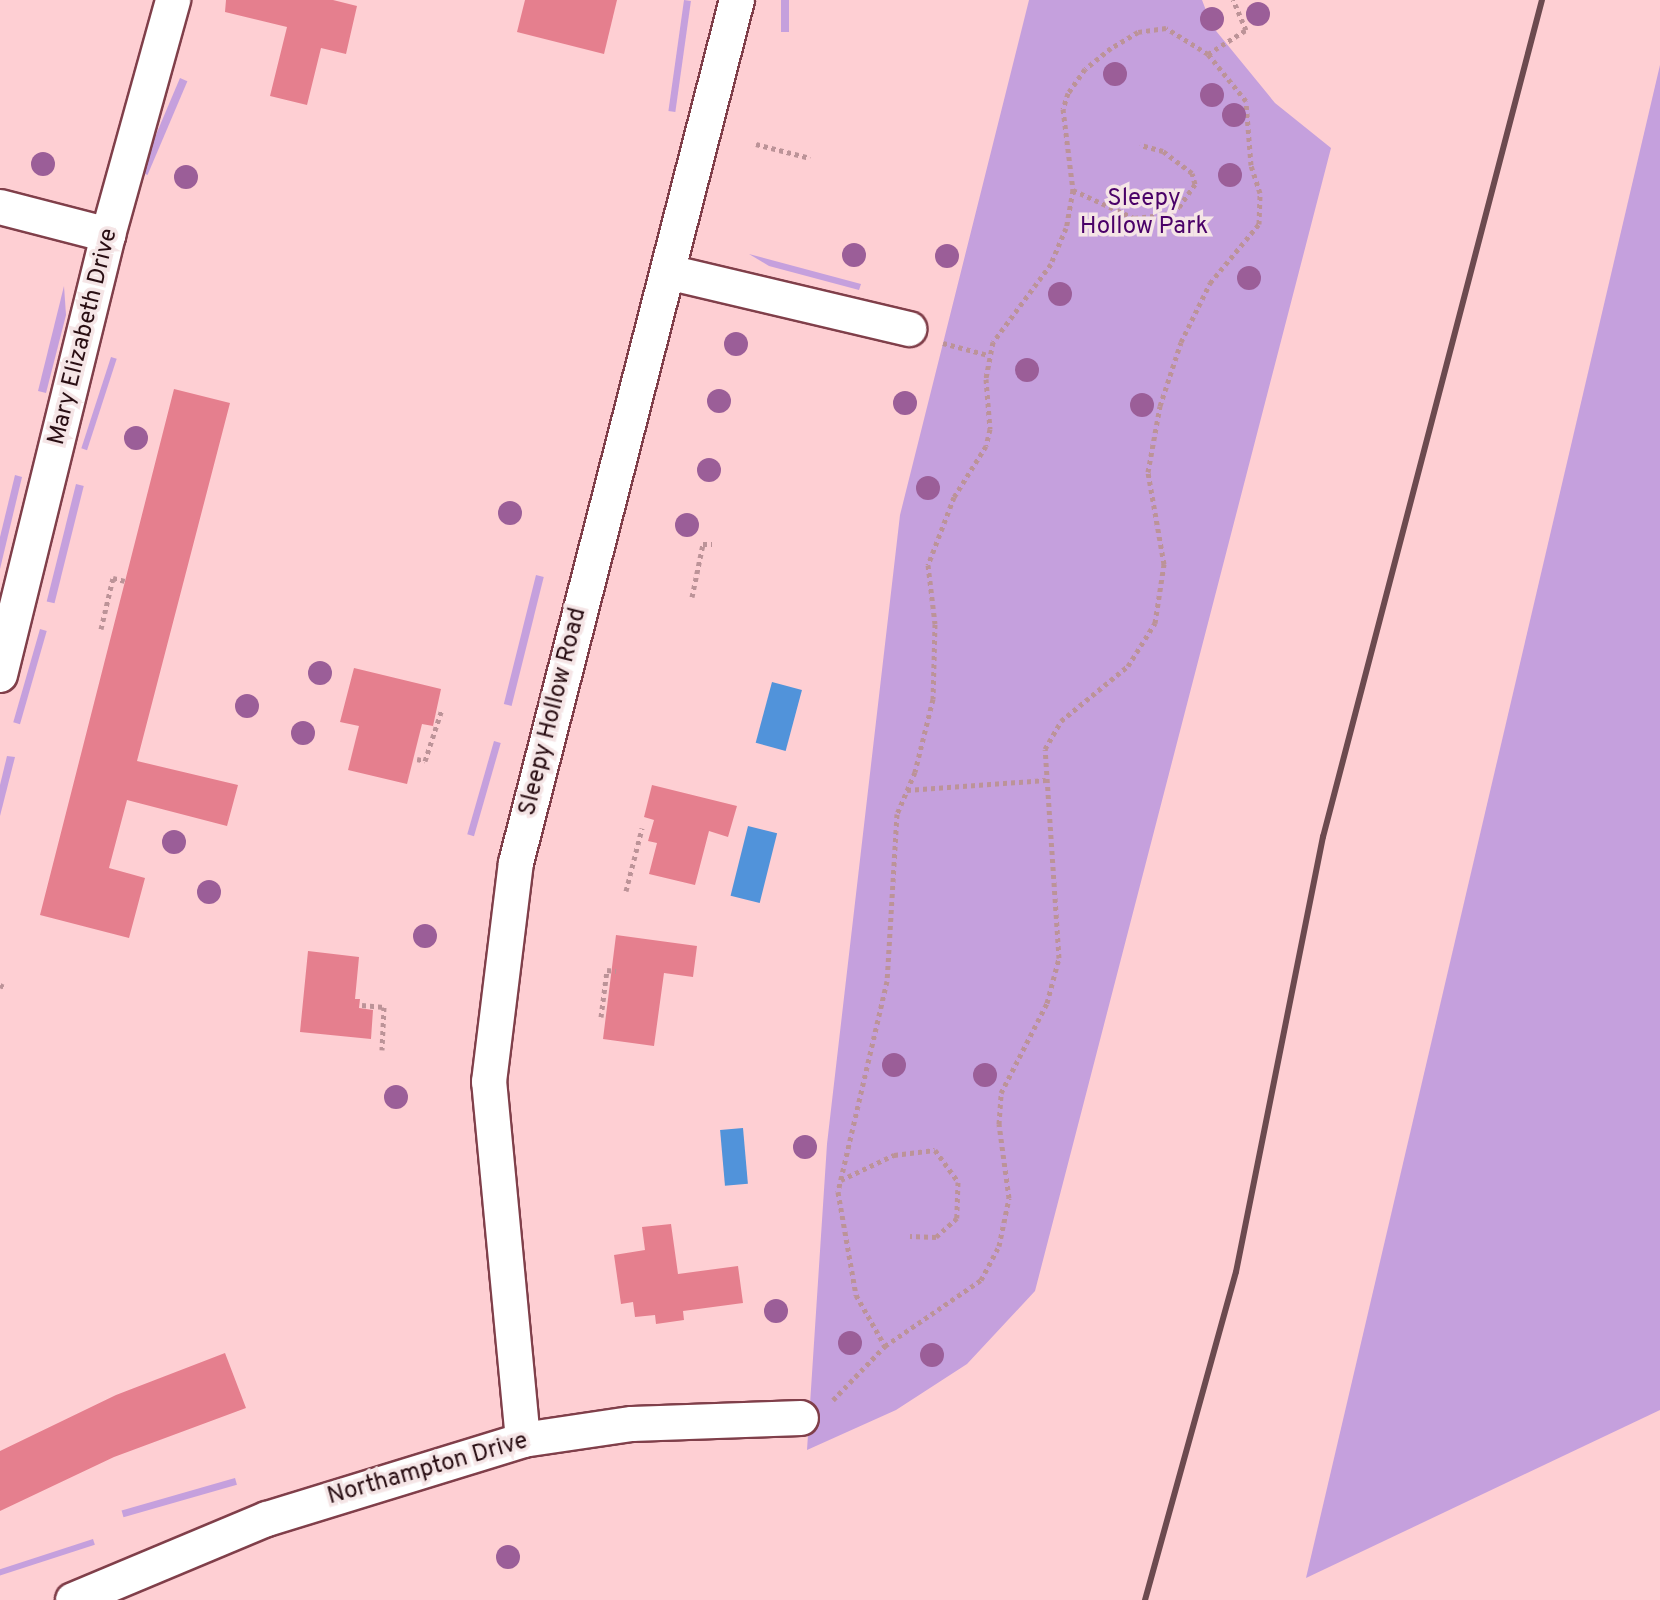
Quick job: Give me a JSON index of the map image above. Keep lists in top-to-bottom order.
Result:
{
  "streets": {
    "street": ["Mary Elizabeth Drive", "Sleepy Hollow Road", "Northampton Drive"]
  },
  "crossings": [
    ["Sleepy Hollow Road", "Northampton Drive"]
  ],
  "parks": ["Sleepy Hollow Park"]
}
